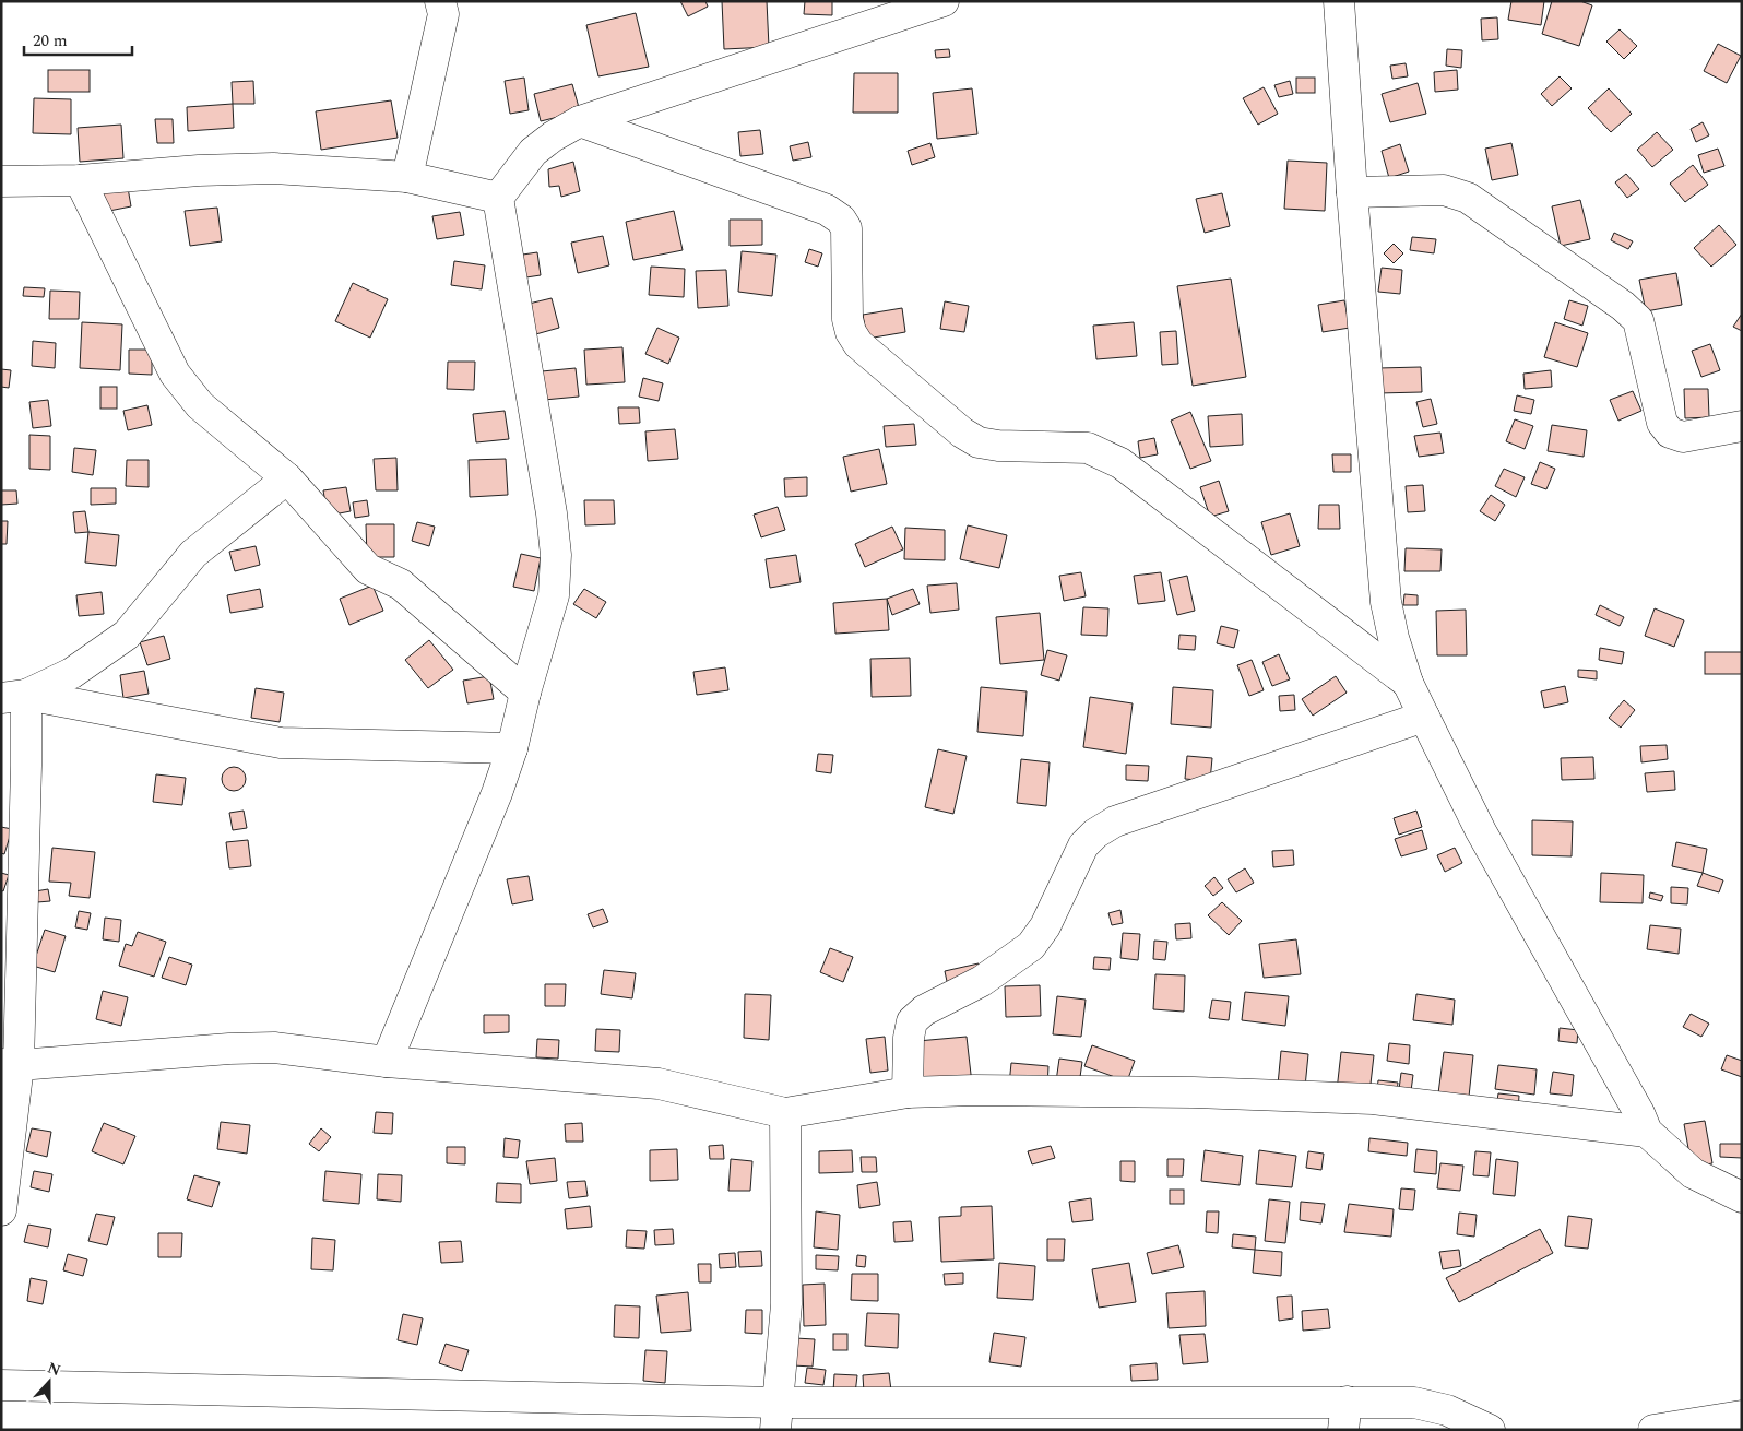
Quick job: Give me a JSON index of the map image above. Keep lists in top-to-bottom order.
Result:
{
  "scale_bar": "20 m",
  "north": "top"
}
